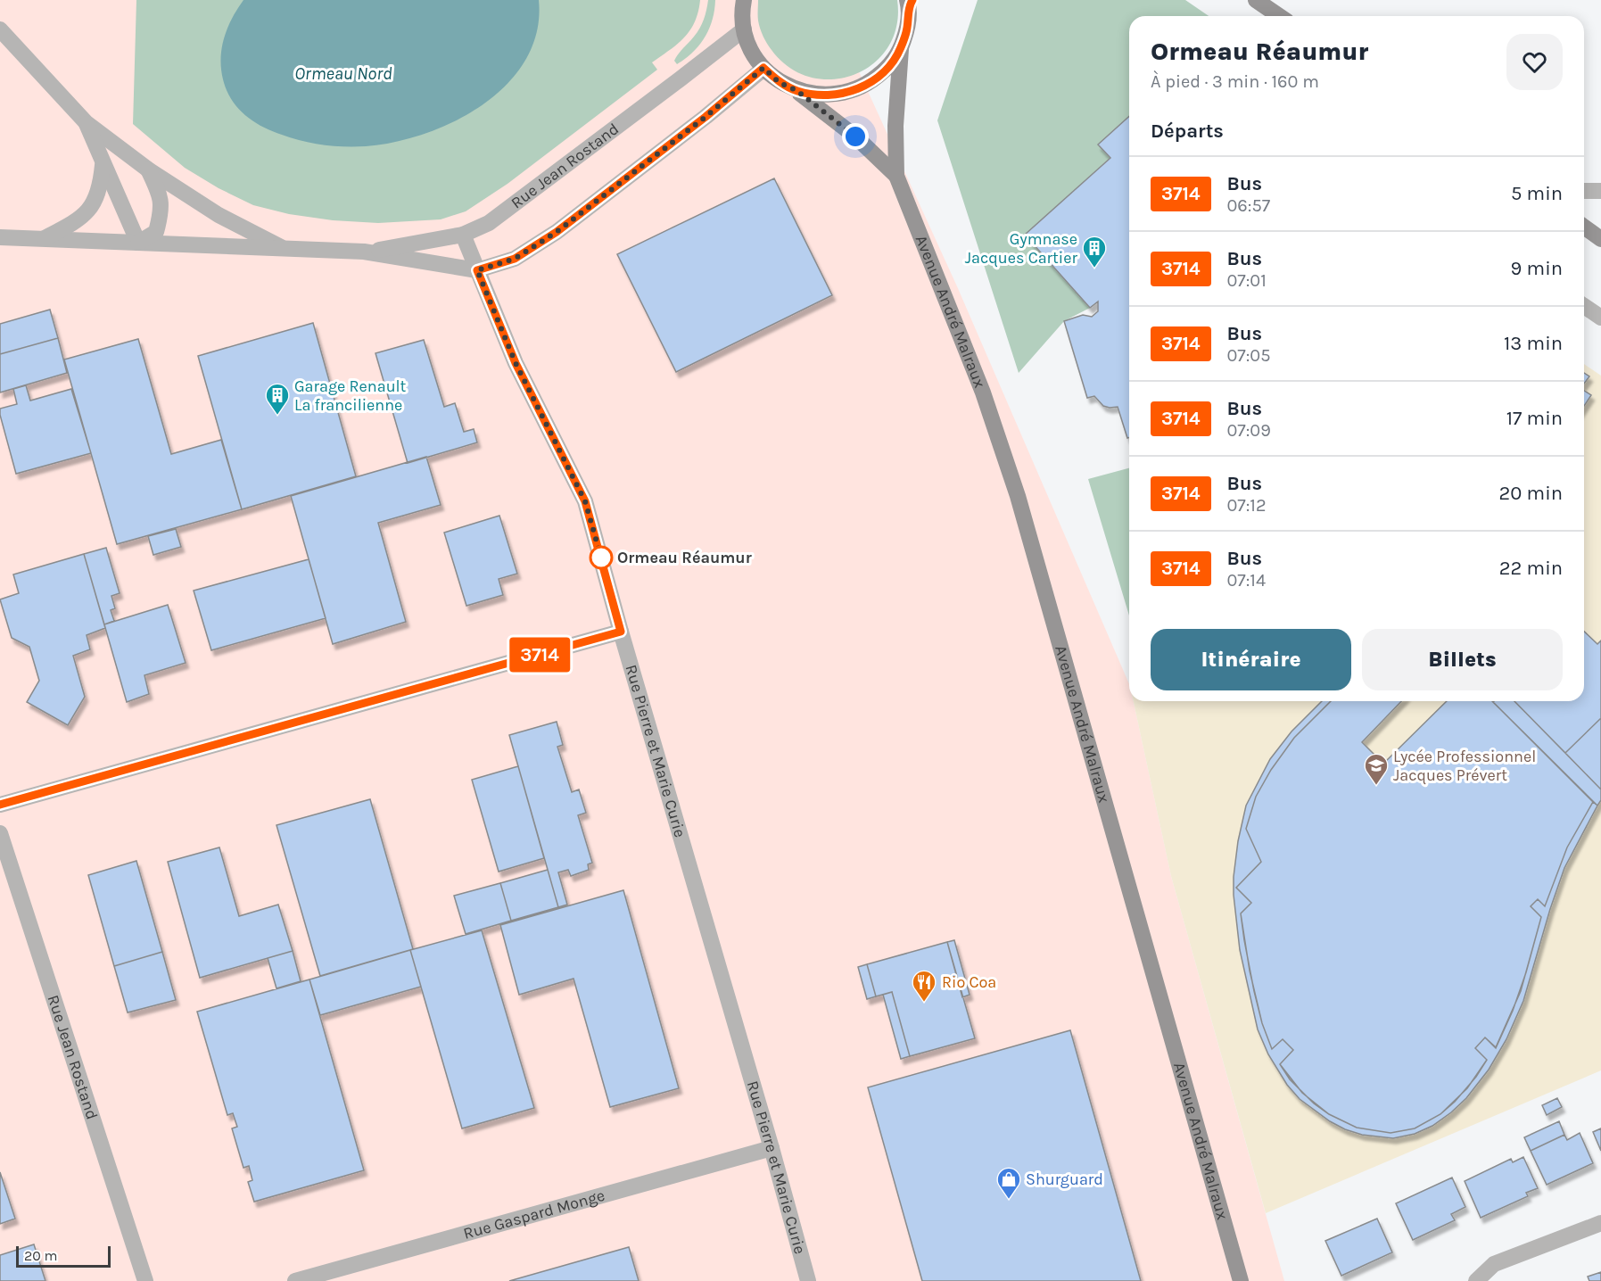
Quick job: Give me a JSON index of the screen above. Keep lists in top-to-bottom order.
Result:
{
  "streets": {
    "street": [
      "Rue Jean Rostand",
      "Avenue André Malraux",
      "Rue Pierre et Marie Curie",
      "Rue Gaspard Monge"
    ]
  },
  "crossings": [
    ["Rue Jean Rostand", "Rue Pierre et Marie Curie"],
    ["Rue Pierre et Marie Curie", "Rue Gaspard Monge"]
  ],
  "water": ["Ormeau Nord"],
  "places": {
    "building": ["Gymnase Jacques Cartier", "Garage Renault La francilienne"],
    "other": ["Ormeau Réaumur"],
    "school or university": ["Lycée Professionnel Jacques Prévert"],
    "restaurant": ["Rio Coa"],
    "shop": ["Shurguard"]
  },
  "lines": ["bus line 3714"],
  "scale_bar": "20 m",
  "page": {
    "on_map": "3714",
    "heading": [
      ["Ormeau Réaumur", "À pied · 3 min · 160 m"],
      "Départs"
    ],
    "list": [
      {
        "mark": "3714",
        "name": "Bus",
        "note": "06:57",
        "value": "5 min"
      },
      {
        "mark": "3714",
        "name": "Bus",
        "note": "07:01",
        "value": "9 min"
      },
      {
        "mark": "3714",
        "name": "Bus",
        "note": "07:05",
        "value": "13 min"
      },
      {
        "mark": "3714",
        "name": "Bus",
        "note": "07:09",
        "value": "17 min"
      },
      {
        "mark": "3714",
        "name": "Bus",
        "note": "07:12",
        "value": "20 min"
      },
      {
        "mark": "3714",
        "name": "Bus",
        "note": "07:14",
        "value": "22 min"
      }
    ],
    "buttons": ["Itinéraire", "Billets"],
    "scale": "20 m"
  }
}
